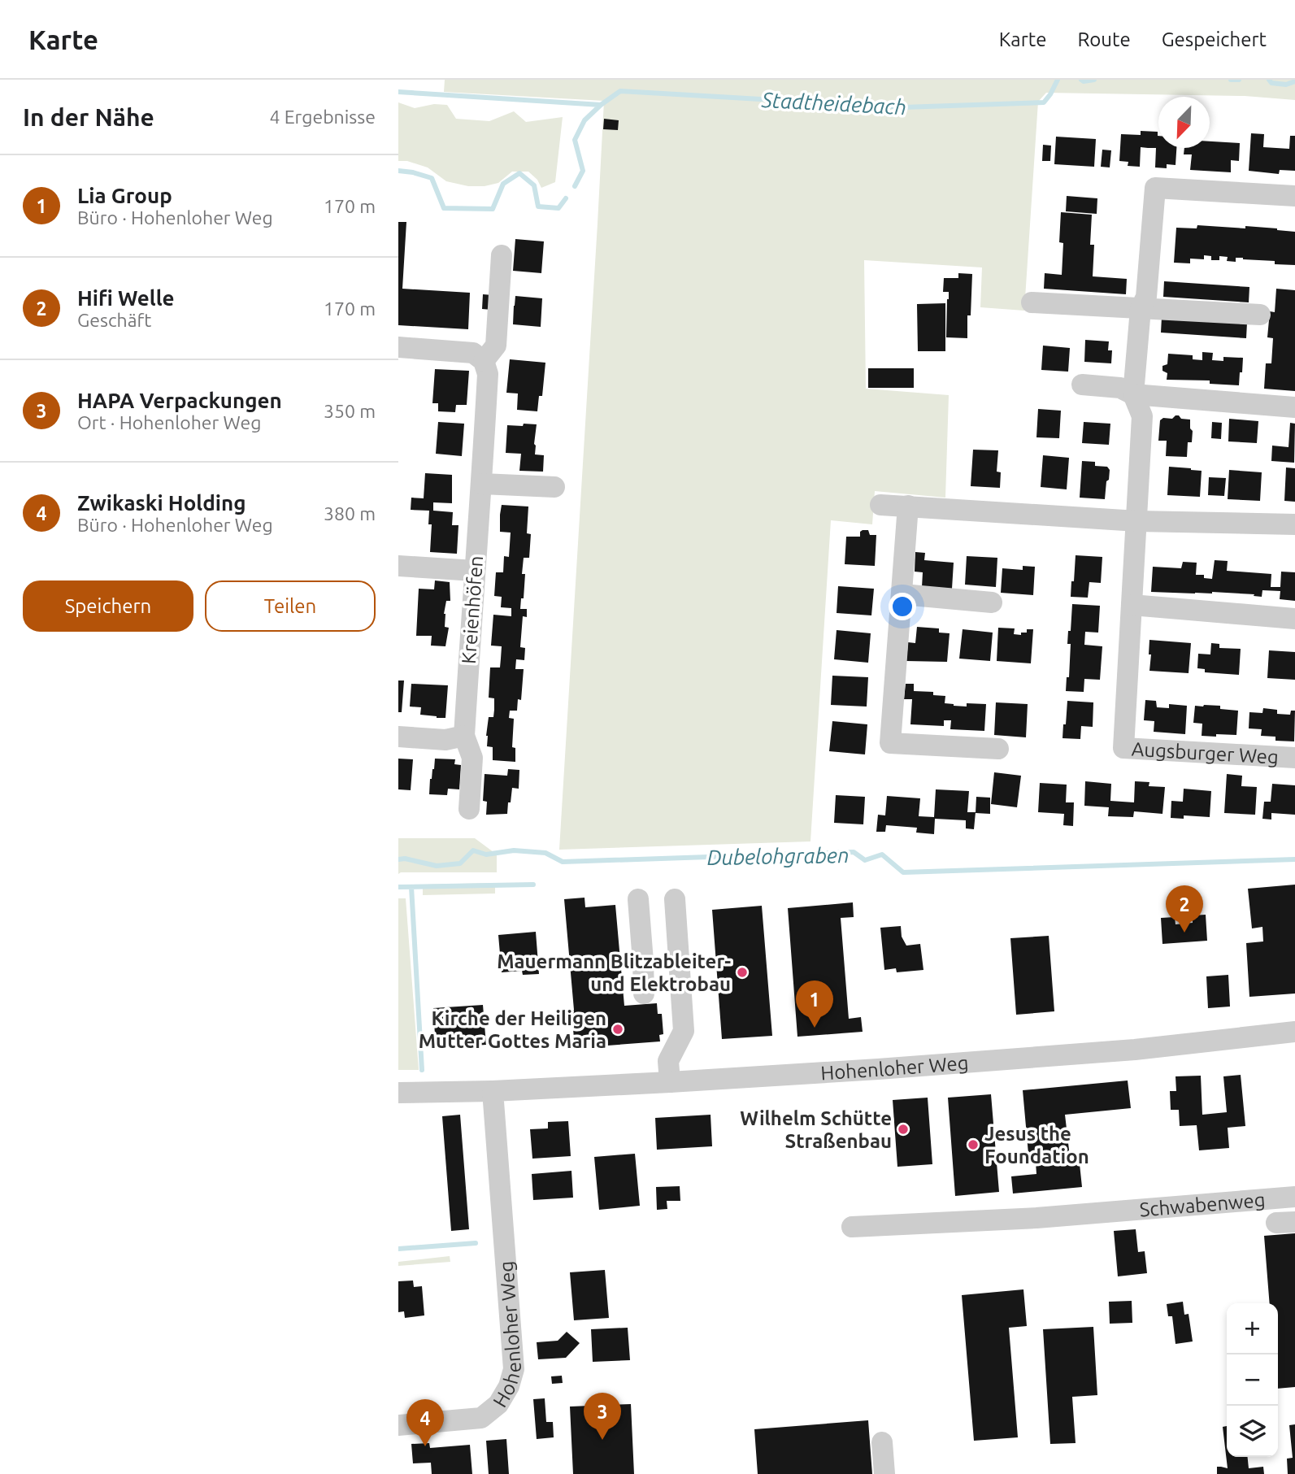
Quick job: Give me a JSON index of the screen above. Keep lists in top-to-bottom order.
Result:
{
  "streets": {
    "street": [
      "Kreienhöfen",
      "Augsburger Weg",
      "Hohenloher Weg",
      "Schwabenweg"
    ]
  },
  "water": ["Stadtheidebach", "Dubelohgraben"],
  "places": [
    "Mauermann Blitzableiter- und Elektrobau",
    "Kirche der Heiligen Mutter Gottes Maria",
    "Wilhelm Schütte Straßenbau",
    "Jesus the Foundation"
  ],
  "north": "bottom left",
  "page": {
    "header": "Karte",
    "nav": ["Karte", "Route", "Gespeichert"],
    "heading": ["In der Nähe", "4 Ergebnisse"],
    "list": [
      {
        "mark": "1",
        "name": "Lia Group",
        "note": "Büro · Hohenloher Weg",
        "value": "170 m"
      },
      {
        "mark": "2",
        "name": "Hifi Welle",
        "note": "Geschäft",
        "value": "170 m"
      },
      {
        "mark": "3",
        "name": "HAPA Verpackungen",
        "note": "Ort · Hohenloher Weg",
        "value": "350 m"
      },
      {
        "mark": "4",
        "name": "Zwikaski Holding",
        "note": "Büro · Hohenloher Weg",
        "value": "380 m"
      }
    ],
    "buttons": ["Speichern", "Teilen"],
    "pins": [
      "2",
      "1",
      "3",
      "4"
    ],
    "map_buttons": ["+", "−"]
  }
}
